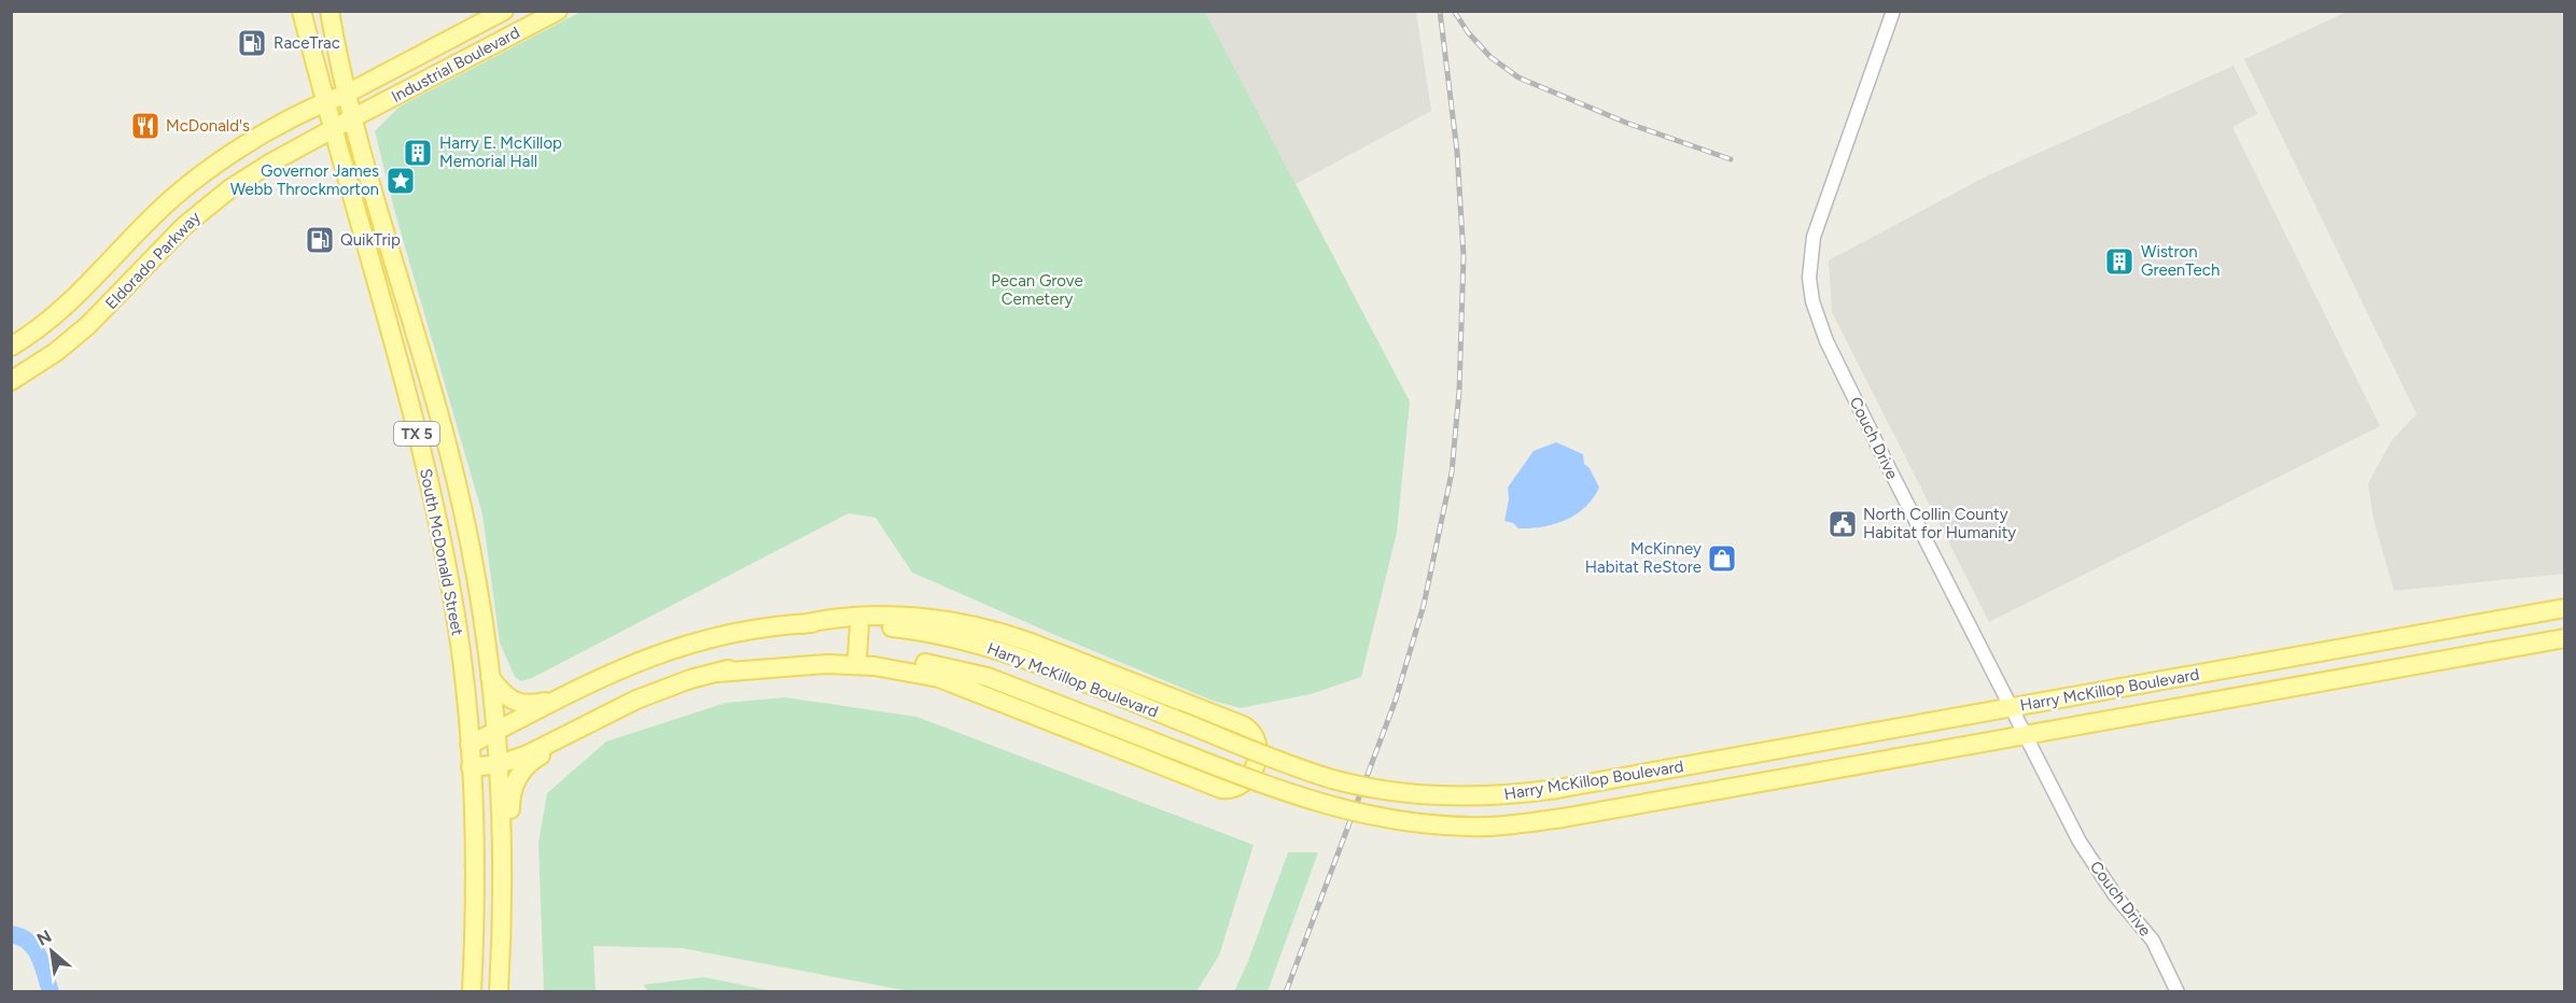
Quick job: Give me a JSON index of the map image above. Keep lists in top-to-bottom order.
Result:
{
  "streets": {
    "main road": [
      "Industrial Boulevard",
      "Eldorado Parkway",
      "TX 5",
      "South McDonald Street",
      "Harry McKillop Boulevard"
    ],
    "street": ["Couch Drive"]
  },
  "crossings": [
    ["Industrial Boulevard", "Eldorado Parkway"],
    ["Industrial Boulevard", "South McDonald Street"],
    ["Eldorado Parkway", "South McDonald Street"],
    ["Couch Drive", "Harry McKillop Boulevard"],
    ["South McDonald Street", "Harry McKillop Boulevard"]
  ],
  "parks": ["Pecan Grove Cemetery"],
  "places": {
    "fuel station": ["RaceTrac", "QuikTrip"],
    "restaurant": ["McDonald's"],
    "building": ["Harry E. McKillop Memorial Hall", "Wistron GreenTech"],
    "place": ["Governor James Webb Throckmorton"],
    "public building": ["North Collin County Habitat for Humanity"],
    "shop": ["McKinney Habitat ReStore"]
  },
  "north": "top left"
}
